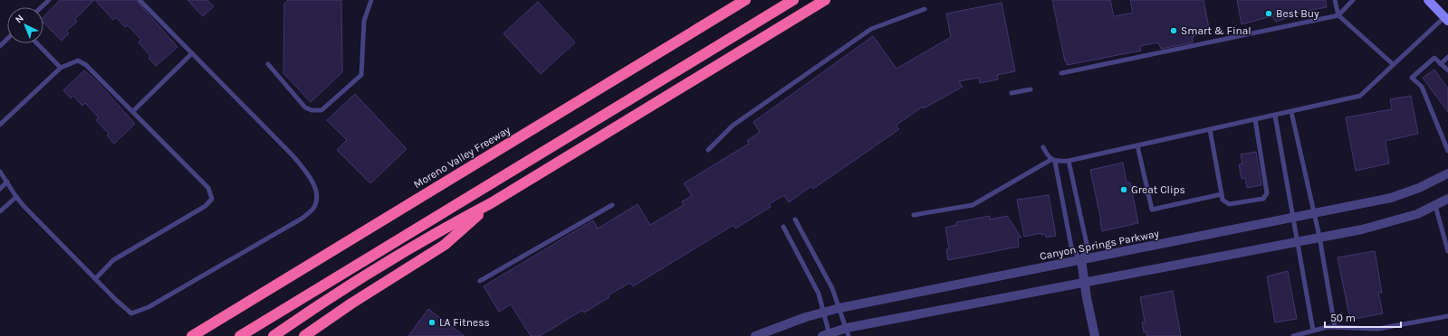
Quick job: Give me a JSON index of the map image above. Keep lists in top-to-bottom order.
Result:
{
  "streets": {
    "highway": ["Moreno Valley Freeway"],
    "street": ["Canyon Springs Parkway"]
  },
  "places": [
    "Best Buy",
    "Smart & Final",
    "Great Clips",
    "LA Fitness"
  ],
  "scale_bar": "50 m",
  "north": "top left"
}
